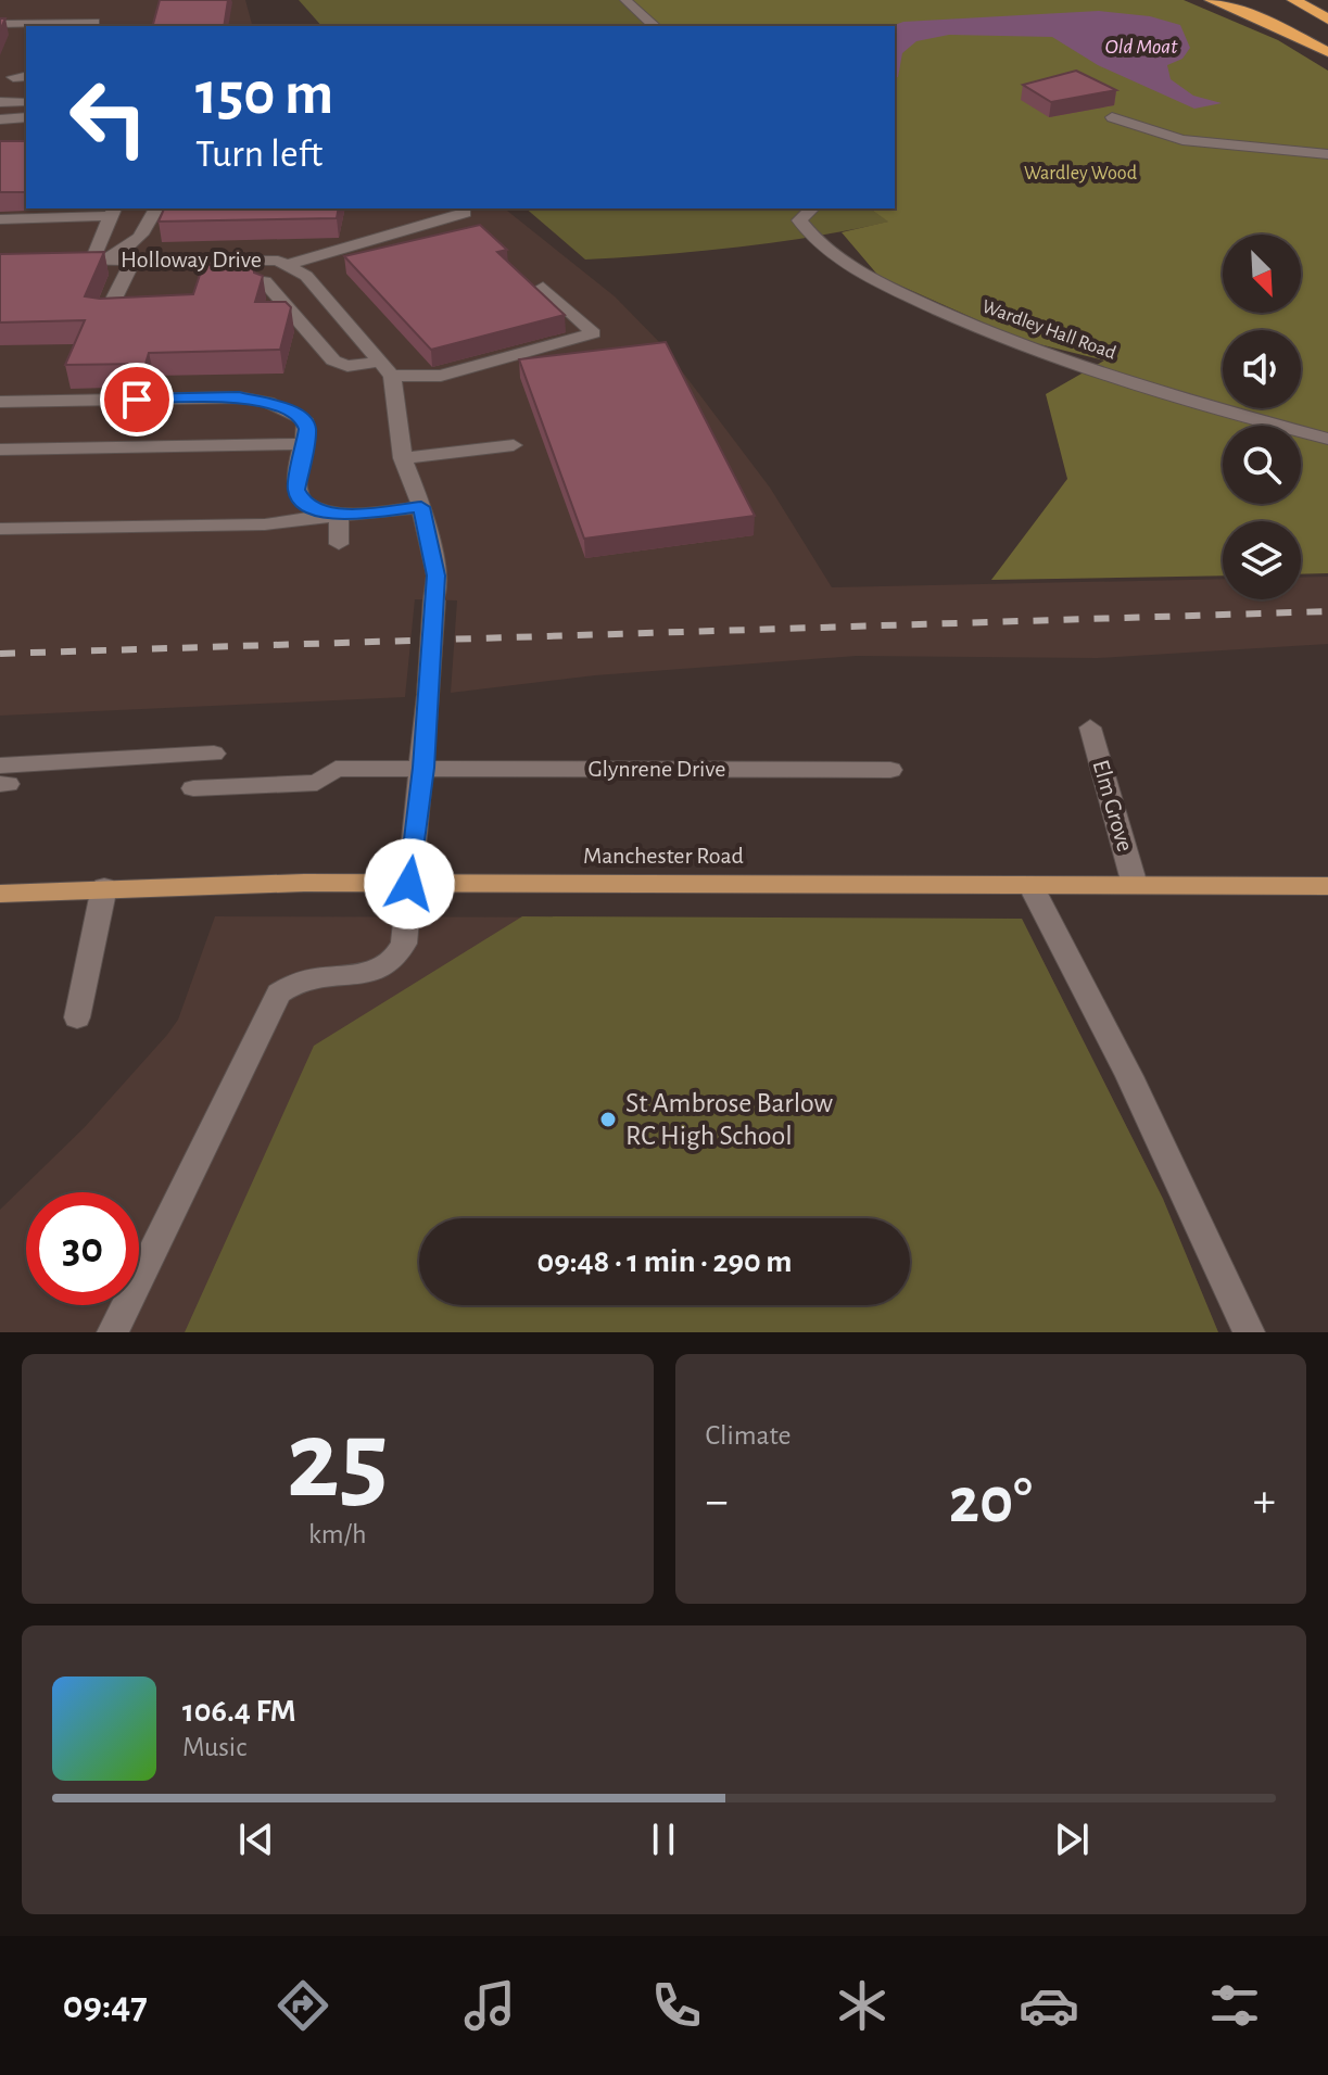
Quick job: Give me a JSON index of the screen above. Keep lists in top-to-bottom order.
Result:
{
  "streets": {
    "main road": ["Manchester Road"],
    "street": [
      "Holloway Drive",
      "Wardley Hall Road",
      "Glynrene Drive",
      "Elm Grove"
    ]
  },
  "crossings": [
    ["Elm Grove", "Manchester Road"]
  ],
  "water": ["Old Moat"],
  "parks": ["Wardley Wood"],
  "places": ["St Ambrose Barlow RC High School"],
  "north": "bottom right",
  "page": {
    "turn": ["150 m", "Turn left"],
    "limit": "30",
    "trip": "09:48 · 1 min · 290 m",
    "tile": [
      ["25", "km/h"],
      "Climate"
    ],
    "heat": ["−", "20°", "+"],
    "song": ["106.4 FM", "Music"],
    "tabs": "09:47"
  }
}
